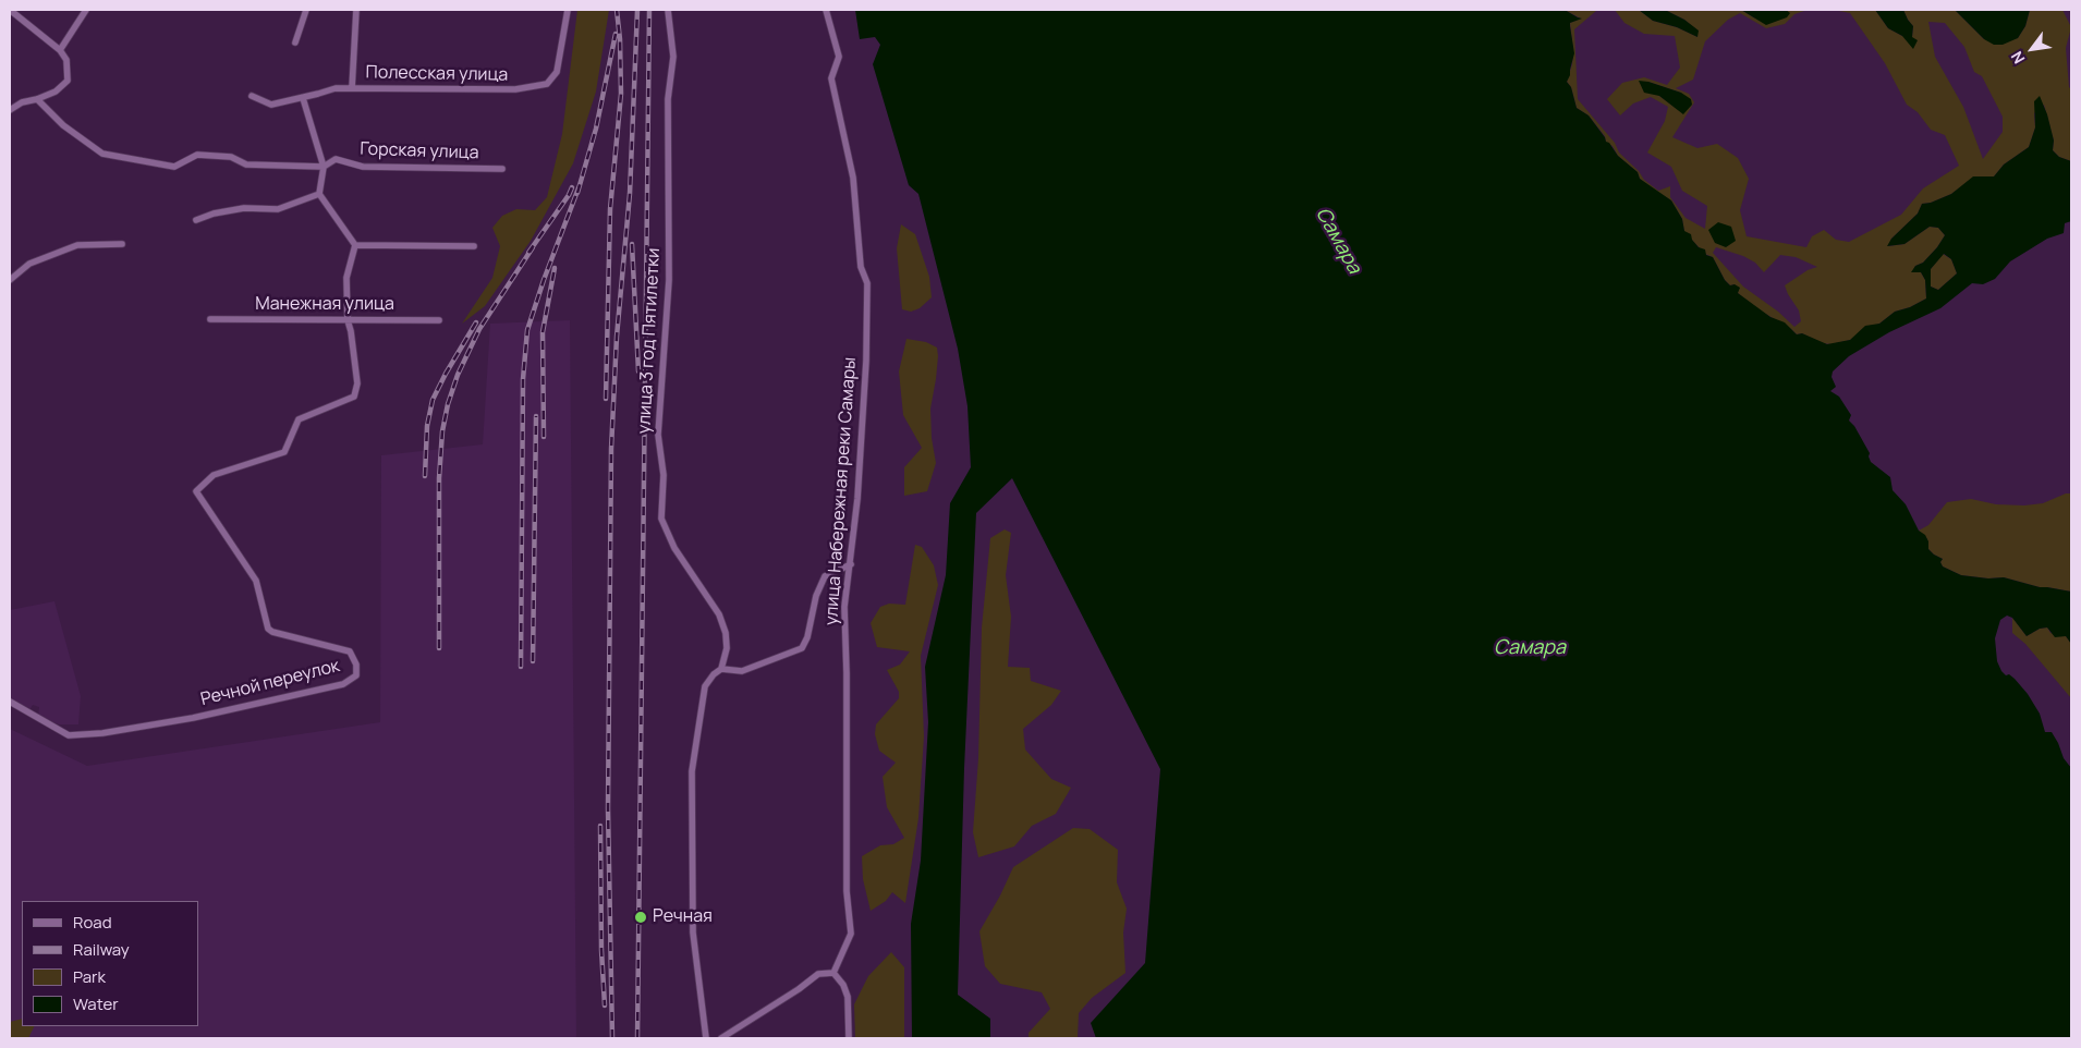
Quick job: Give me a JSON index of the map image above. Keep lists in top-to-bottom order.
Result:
{
  "streets": {
    "street": [
      "Полесская улица",
      "Горская улица",
      "Манежная улица",
      "улица 3 год Пятилетки",
      "улица Набережная реки Самары",
      "Речной переулок"
    ]
  },
  "crossings": [
    ["Манежная улица", "Речной переулок"]
  ],
  "water": ["Самара"],
  "places": ["Речная"],
  "legend": [
    "Road",
    "Railway",
    "Park",
    "Water"
  ],
  "north": "bottom left"
}
